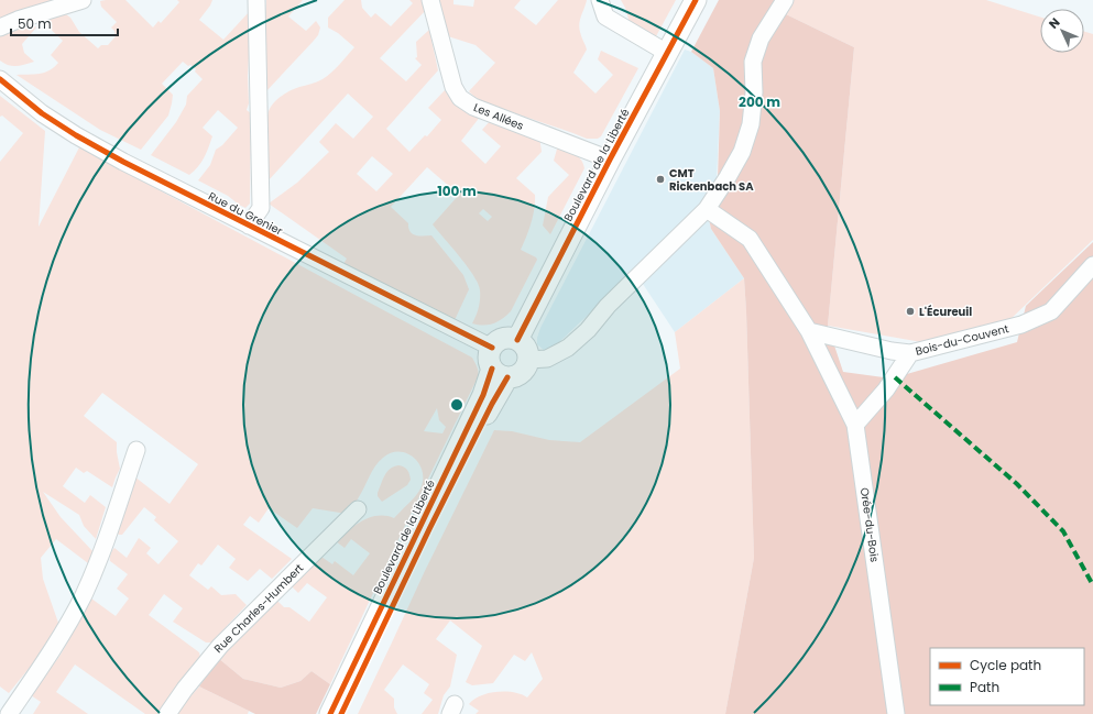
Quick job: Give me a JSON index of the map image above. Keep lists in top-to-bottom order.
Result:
{
  "streets": {
    "main road": ["Boulevard de la Liberté"],
    "street": [
      "Les Allées",
      "Rue du Grenier",
      "Bois-du-Couvent",
      "Orée-du-Bois",
      "Rue Charles-Humbert"
    ]
  },
  "crossings": [
    ["Les Allées", "Boulevard de la Liberté"],
    ["Boulevard de la Liberté", "Rue du Grenier"]
  ],
  "places": ["CMT Rickenbach SA", "L'Écureuil"],
  "legend": ["Cycle path", "Path"],
  "scale_bar": "50 m",
  "north": "top left",
  "rings": ["200 m", "100 m"]
}
